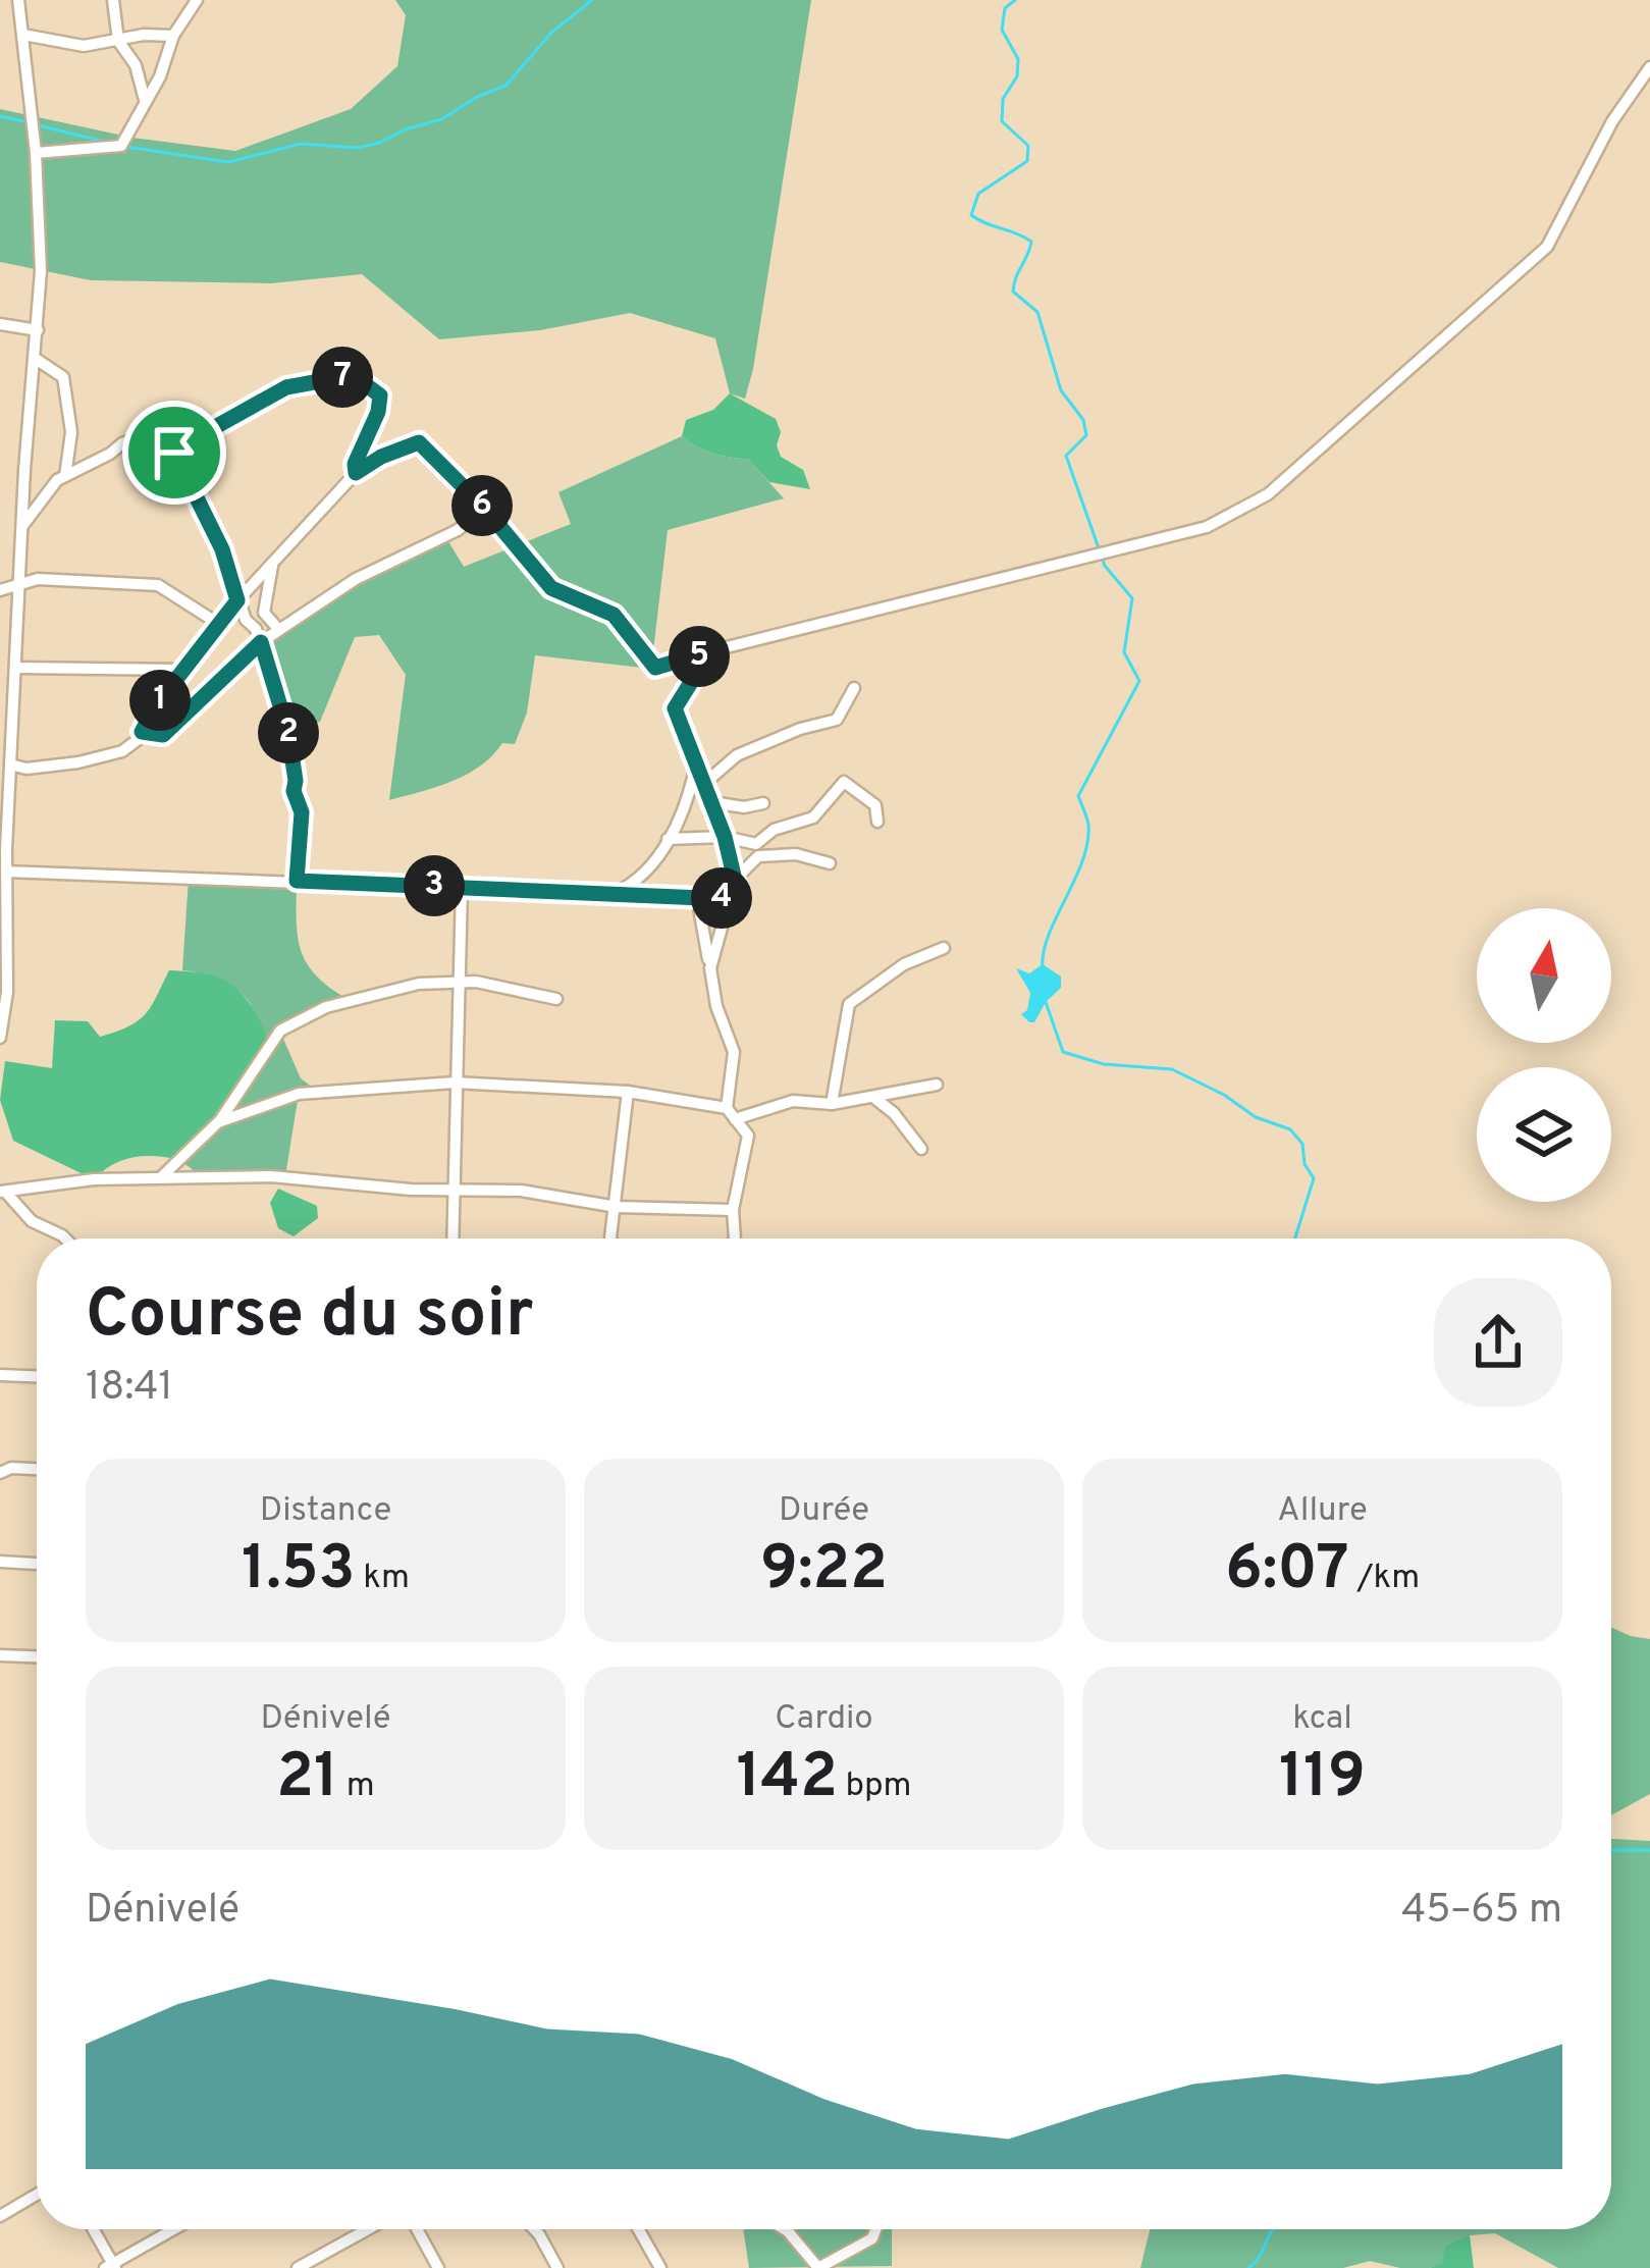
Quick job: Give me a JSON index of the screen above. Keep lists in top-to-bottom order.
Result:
{
  "north": "top",
  "page": {
    "pins": [
      "7",
      "6",
      "5",
      "1",
      "2",
      "3",
      "4"
    ],
    "heading": ["Course du soir", "18:41"],
    "stats": [
      ["Distance", "1.53 km"],
      ["Durée", "9:22"],
      ["Allure", "6:07 /km"],
      ["Dénivelé", "21 m"],
      ["Cardio", "142 bpm"],
      ["kcal", "119"]
    ],
    "chart": ["Dénivelé", "45–65 m"]
  }
}
